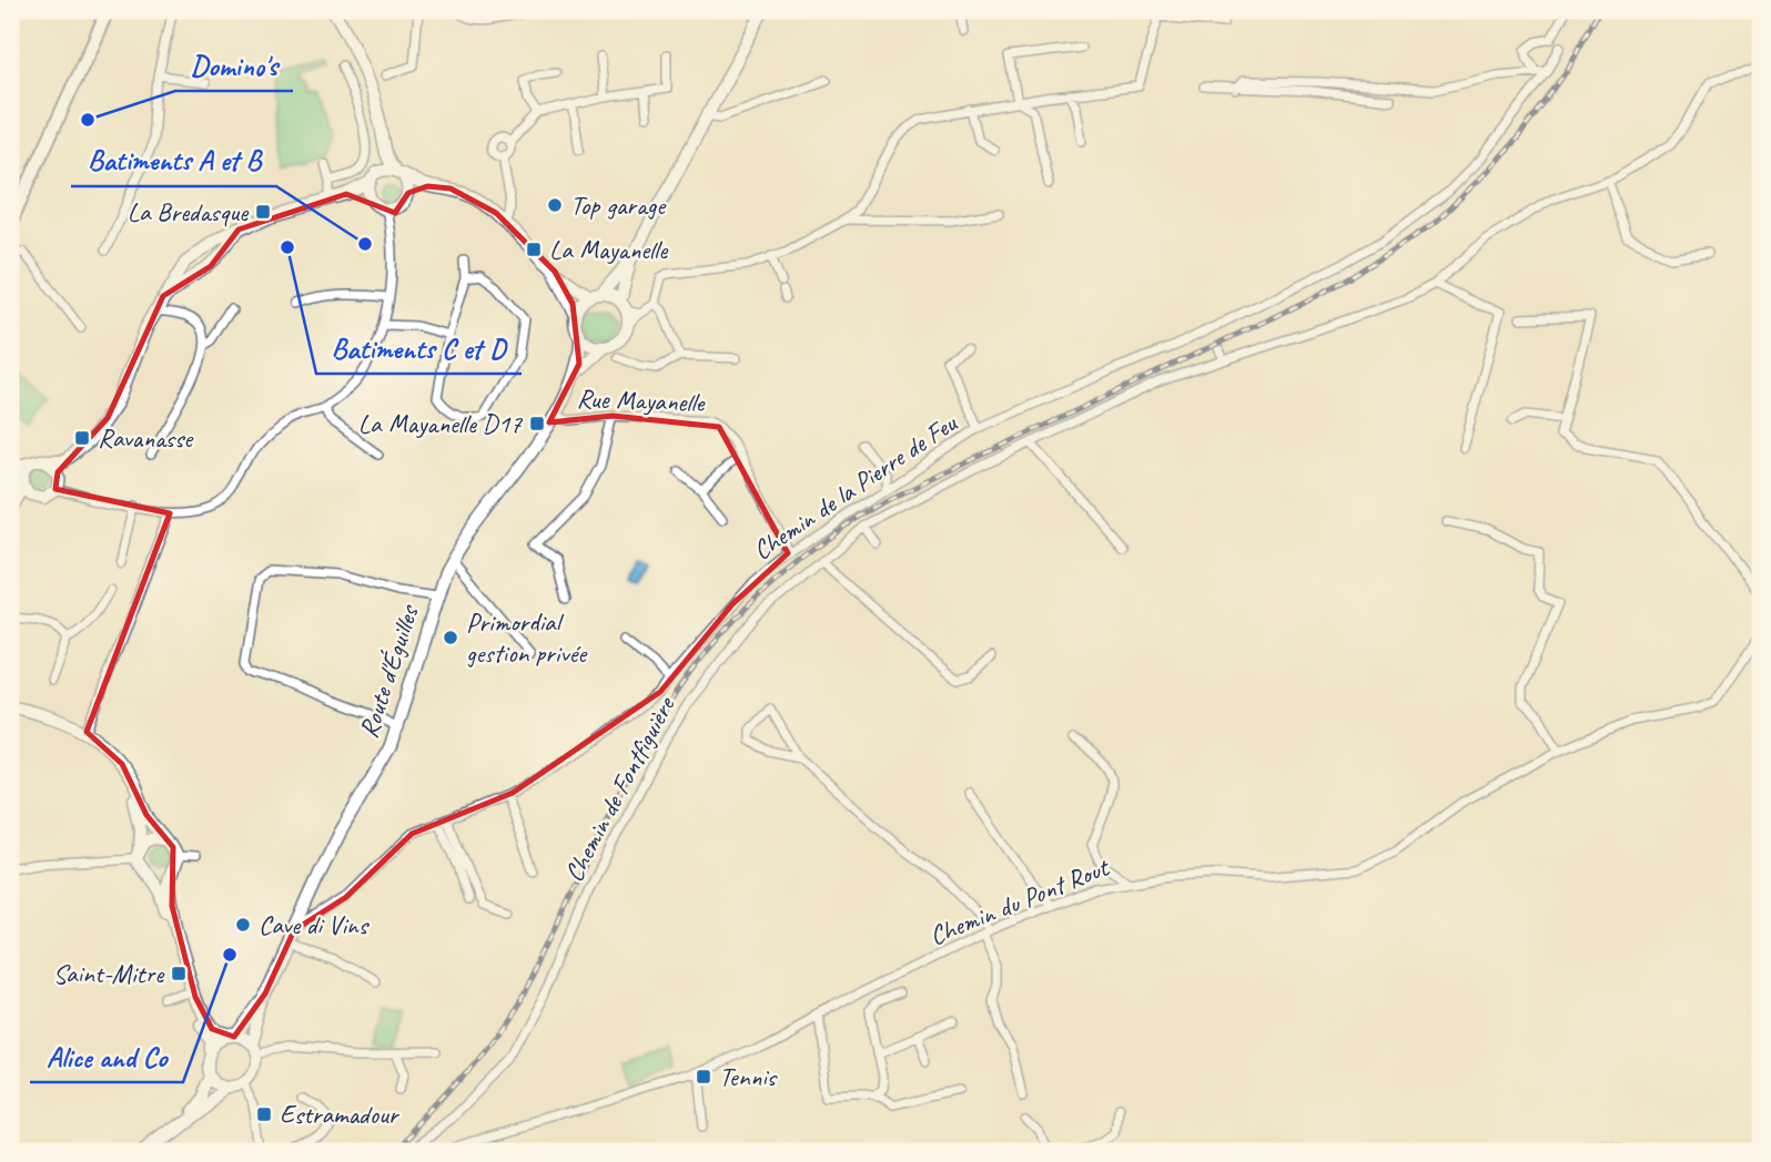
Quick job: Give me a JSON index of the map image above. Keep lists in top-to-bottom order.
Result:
{
  "streets": {
    "street": [
      "Rue Mayanelle",
      "Chemin de la Pierre de Feu",
      "Route d'Éguilles",
      "Chemin de Fontfiguière",
      "Chemin du Pont Rout"
    ]
  },
  "crossings": [
    ["Rue Mayanelle", "Chemin de la Pierre de Feu"],
    ["Rue Mayanelle", "Route d'Éguilles"],
    ["Chemin de la Pierre de Feu", "Route d'Éguilles"]
  ],
  "places": {
    "other": [
      "Domino's",
      "Top garage",
      "Batiments A et B",
      "Batiments C et D",
      "Primordial gestion privée",
      "Cave di Vins",
      "Alice and Co"
    ],
    "transit": [
      "La Bredasque",
      "La Mayanelle",
      "La Mayanelle D17",
      "Ravanasse",
      "Saint-Mitre",
      "Tennis",
      "Estramadour"
    ]
  }
}
